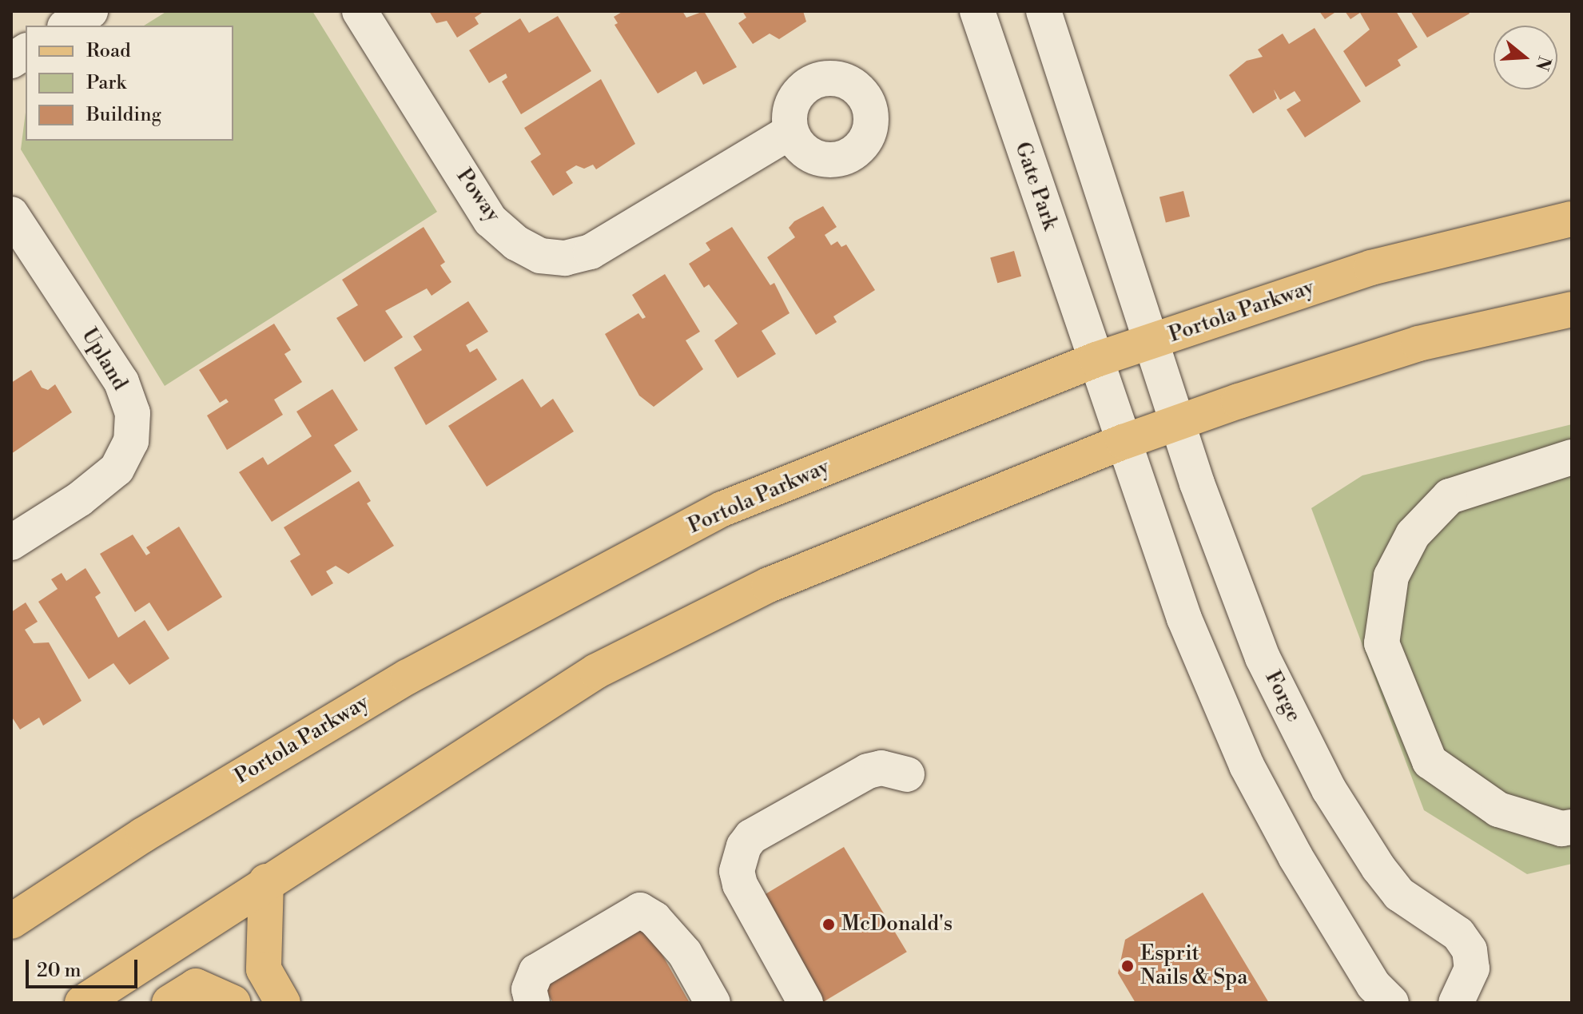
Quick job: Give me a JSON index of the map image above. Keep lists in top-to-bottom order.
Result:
{
  "streets": {
    "main road": ["Portola Parkway"],
    "street": [
      "Gate Park",
      "Poway",
      "Upland",
      "Forge"
    ]
  },
  "crossings": [
    ["Gate Park", "Portola Parkway"],
    ["Portola Parkway", "Forge"]
  ],
  "places": ["McDonald's", "Esprit Nails & Spa"],
  "legend": ["Road", "Park", "Building"],
  "scale_bar": "20 m",
  "north": "right"
}
